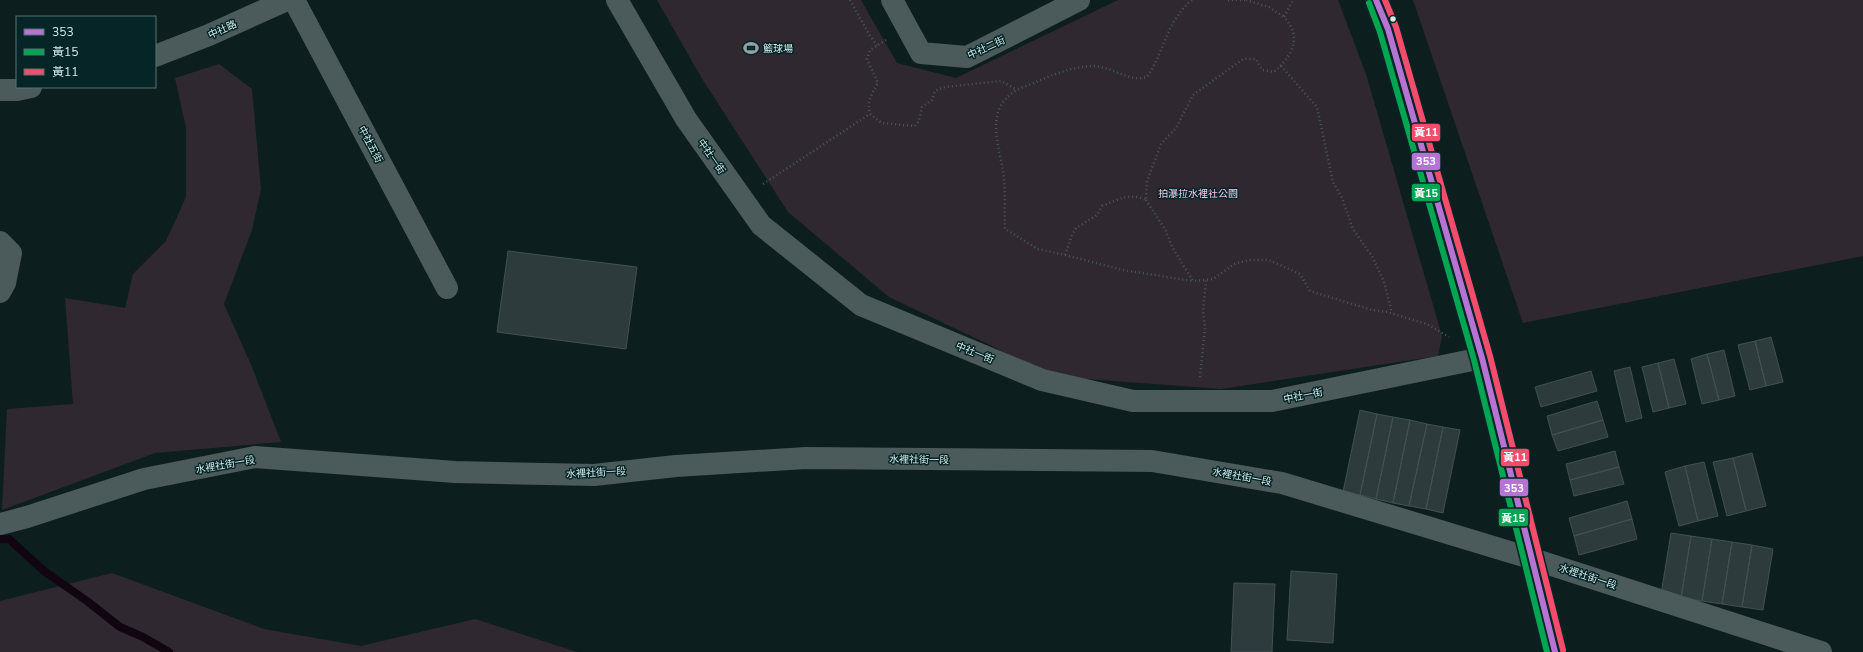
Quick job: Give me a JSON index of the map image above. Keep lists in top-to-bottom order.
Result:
{
  "streets": {
    "street": [
      "中社路",
      "中社二街",
      "中社五街",
      "中社一街",
      "水裡社街一段"
    ]
  },
  "parks": ["拍瀑拉水裡社公園"],
  "places": {
    "sports": ["籃球場"]
  },
  "lines": ["transit line 353", "transit line 黃11", "transit line 黃15"],
  "legend": ["353", "黃15", "黃11"]
}
